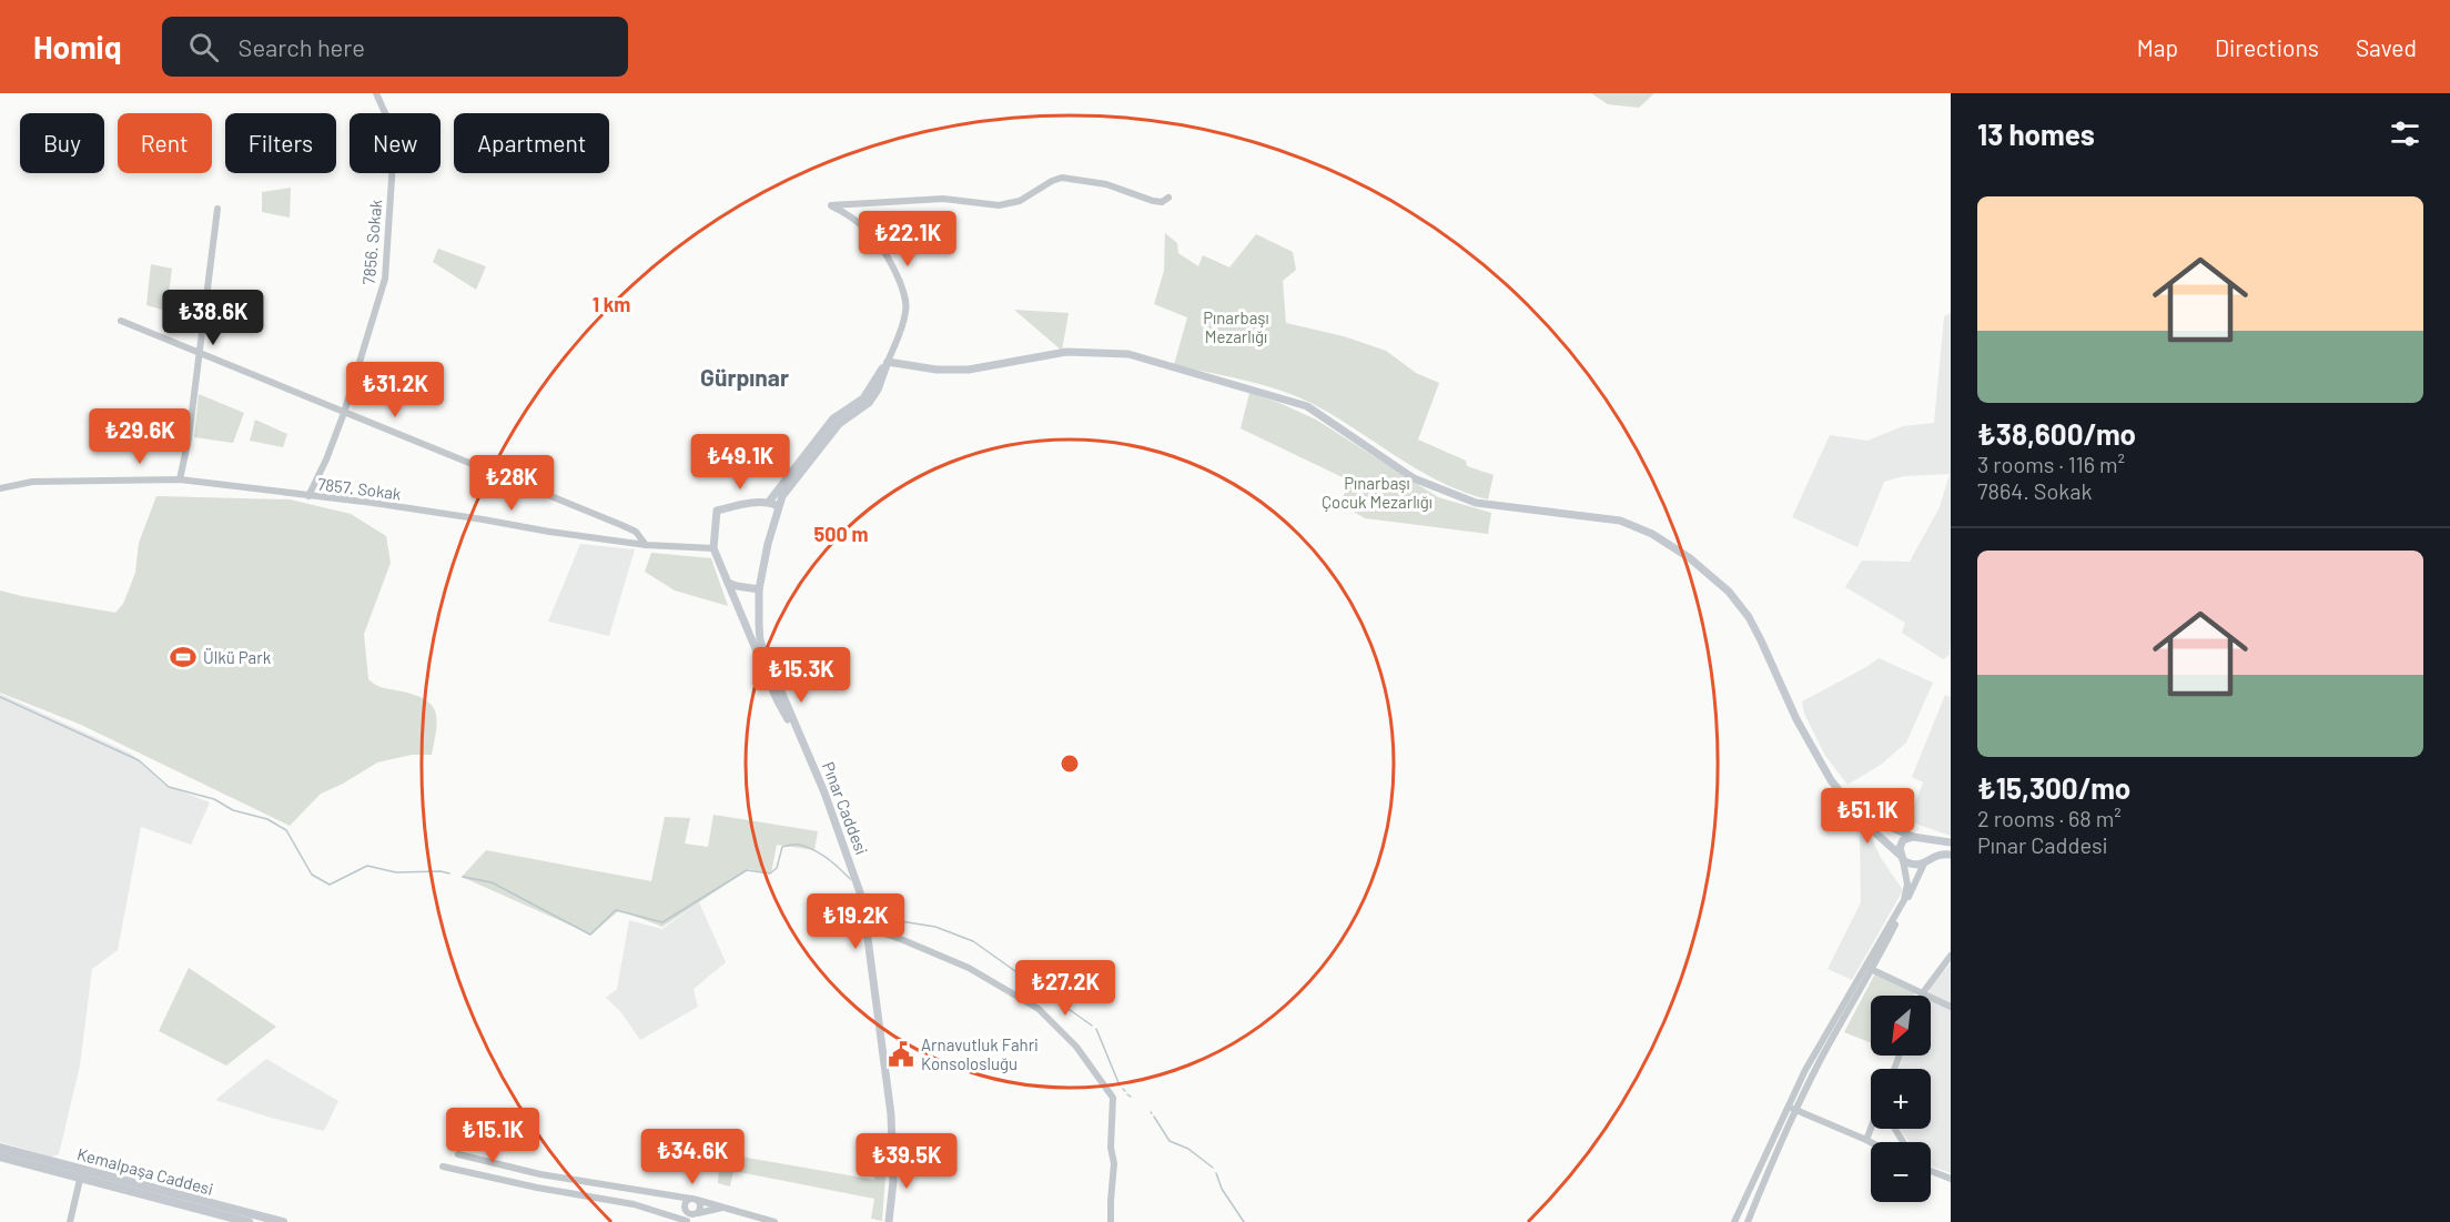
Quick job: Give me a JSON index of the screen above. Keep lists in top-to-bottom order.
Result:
{
  "streets": {
    "main road": ["Pınar Caddesi", "Kemalpaşa Caddesi"],
    "street": ["7856. Sokak", "7857. Sokak"]
  },
  "crossings": [
    ["7856. Sokak", "7857. Sokak"],
    ["7857. Sokak", "Pınar Caddesi"]
  ],
  "districts": ["Gürpınar"],
  "parks": ["Pınarbaşı Mezarlığı", "Pınarbaşı Çocuk Mezarlığı"],
  "places": {
    "sports": ["Ülkü Park"],
    "public building": ["Arnavutluk Fahri Konsolosluğu"]
  },
  "north": "bottom left",
  "page": {
    "header": "Homiq",
    "search": "Search here",
    "nav": ["Map", "Directions", "Saved"],
    "heading": "13 homes",
    "chip": [
      "Buy",
      "Rent",
      "Filters",
      "New",
      "Apartment"
    ],
    "list": [
      {
        "name": "₺38,600/mo",
        "note": "3 rooms · 116 m² · 7864. Sokak"
      },
      {
        "name": "₺15,300/mo",
        "note": "2 rooms · 68 m² · Pınar Caddesi"
      }
    ],
    "price": [
      "₺22.1K",
      "₺38.6K",
      "₺31.2K",
      "₺29.6K",
      "₺49.1K",
      "₺28K",
      "₺15.3K",
      "₺51.1K",
      "₺19.2K",
      "₺27.2K",
      "₺15.1K",
      "₺34.6K",
      "₺39.5K"
    ],
    "map_buttons": ["+", "−"]
  },
  "rings": ["1 km", "500 m"]
}
